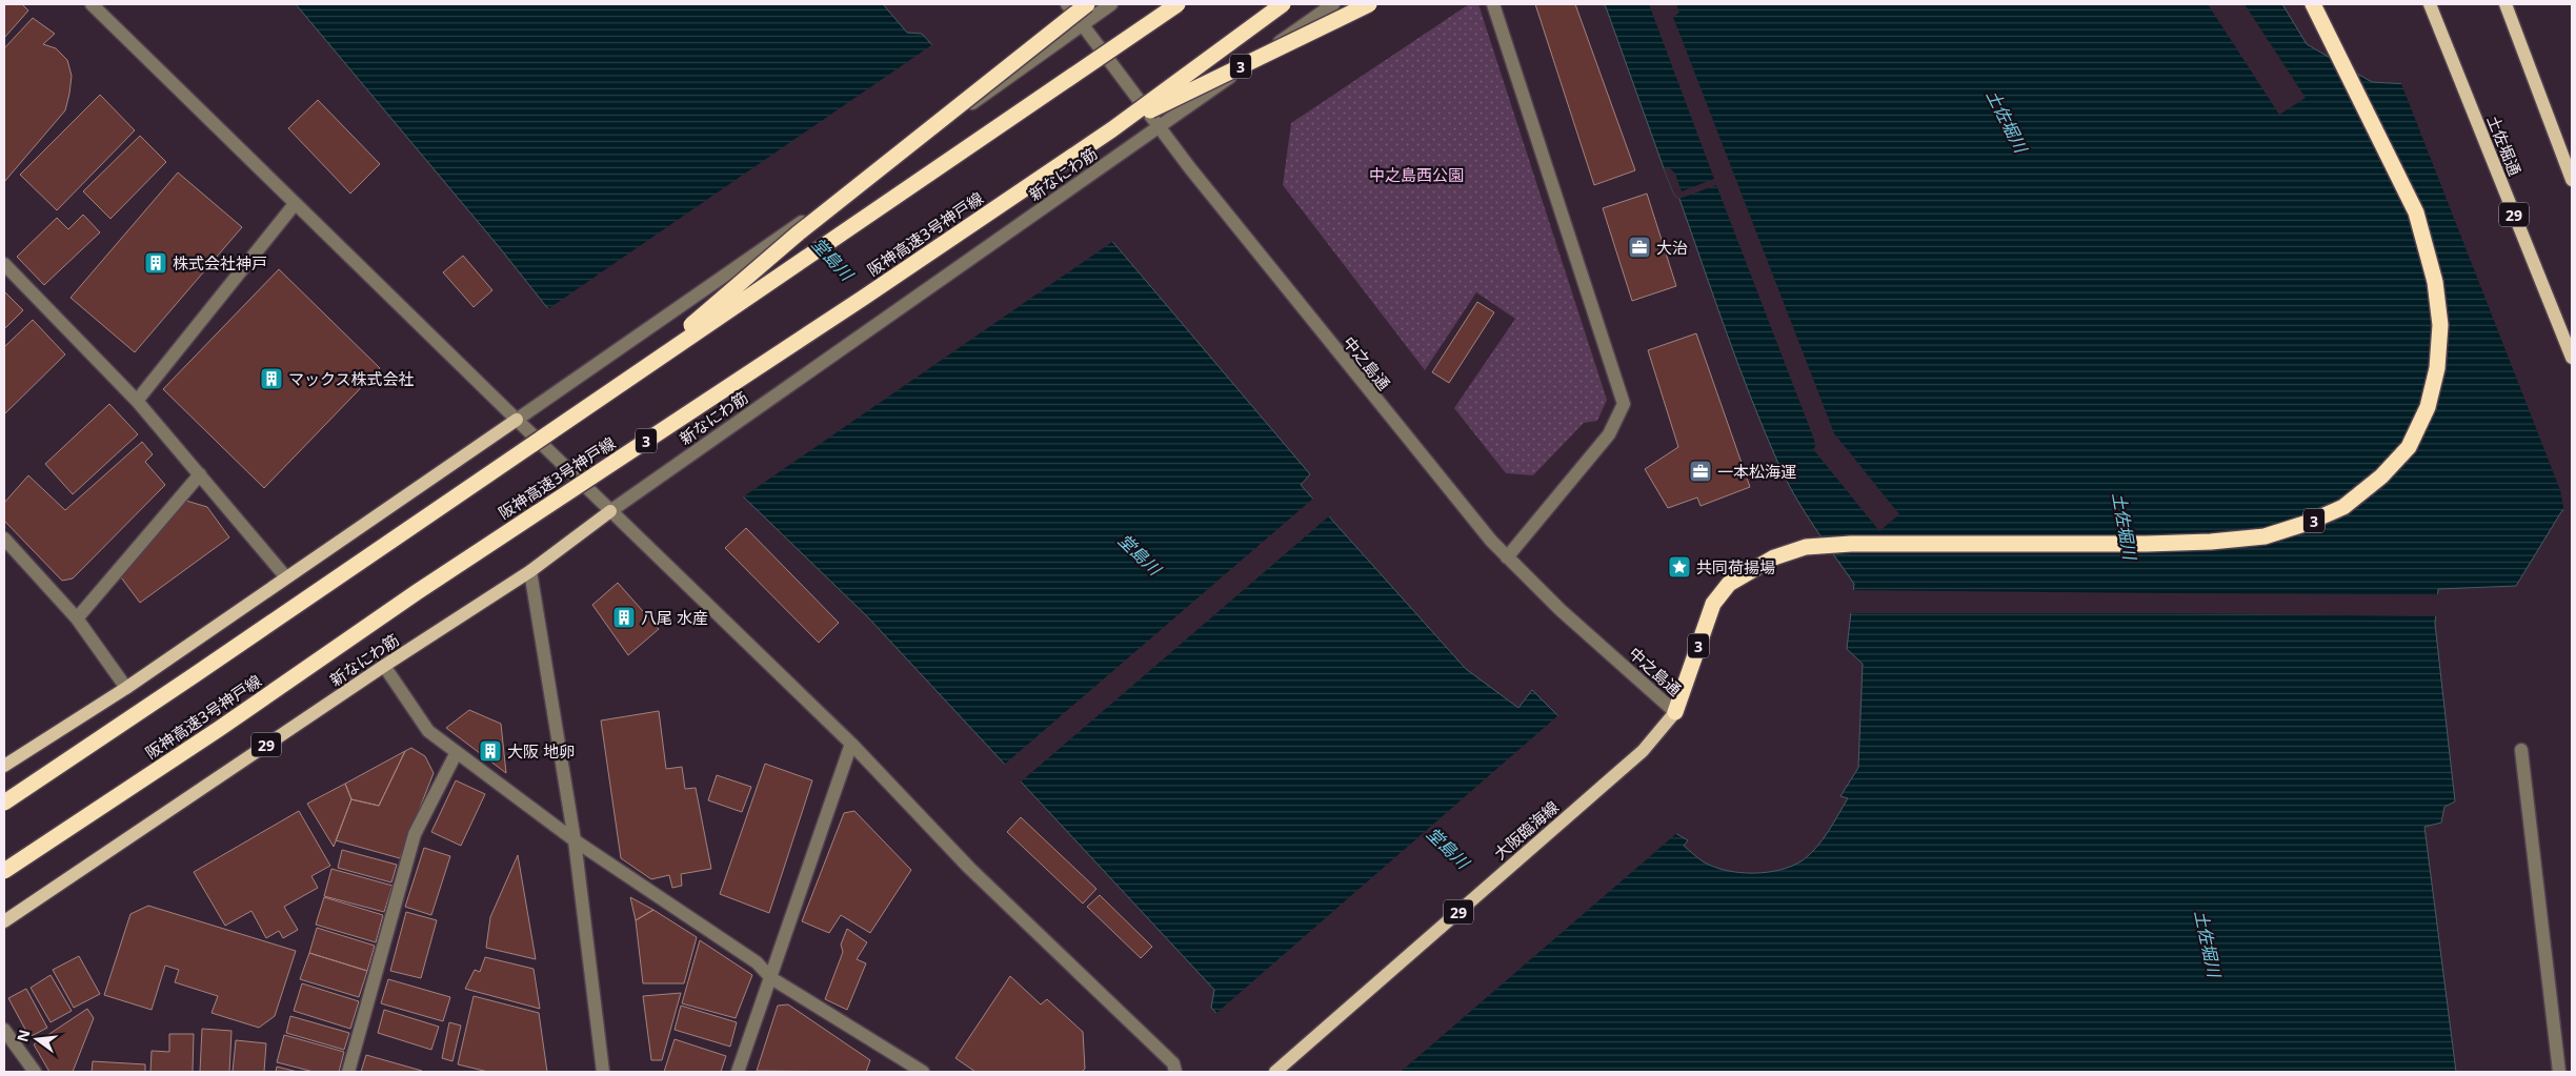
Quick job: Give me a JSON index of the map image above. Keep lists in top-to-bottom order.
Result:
{
  "streets": {
    "highway": ["3", "阪神高速3号神戸線"],
    "main road": [
      "土佐堀通",
      "新なにわ筋",
      "29",
      "大阪臨海線"
    ],
    "street": ["中之島通"]
  },
  "crossings": [
    ["3", "阪神高速3号神戸線"],
    ["3", "中之島通"],
    ["3", "大阪臨海線"],
    ["新なにわ筋", "中之島通"],
    ["中之島通", "大阪臨海線"]
  ],
  "water": ["土佐堀川", "堂島川"],
  "parks": ["中之島西公園"],
  "places": {
    "office": ["大治", "一本松海運"],
    "building": [
      "株式会社神戸",
      "マックス株式会社",
      "八尾 水産",
      "大阪 地卵"
    ],
    "place": ["共同荷揚場"]
  },
  "north": "left"
}
